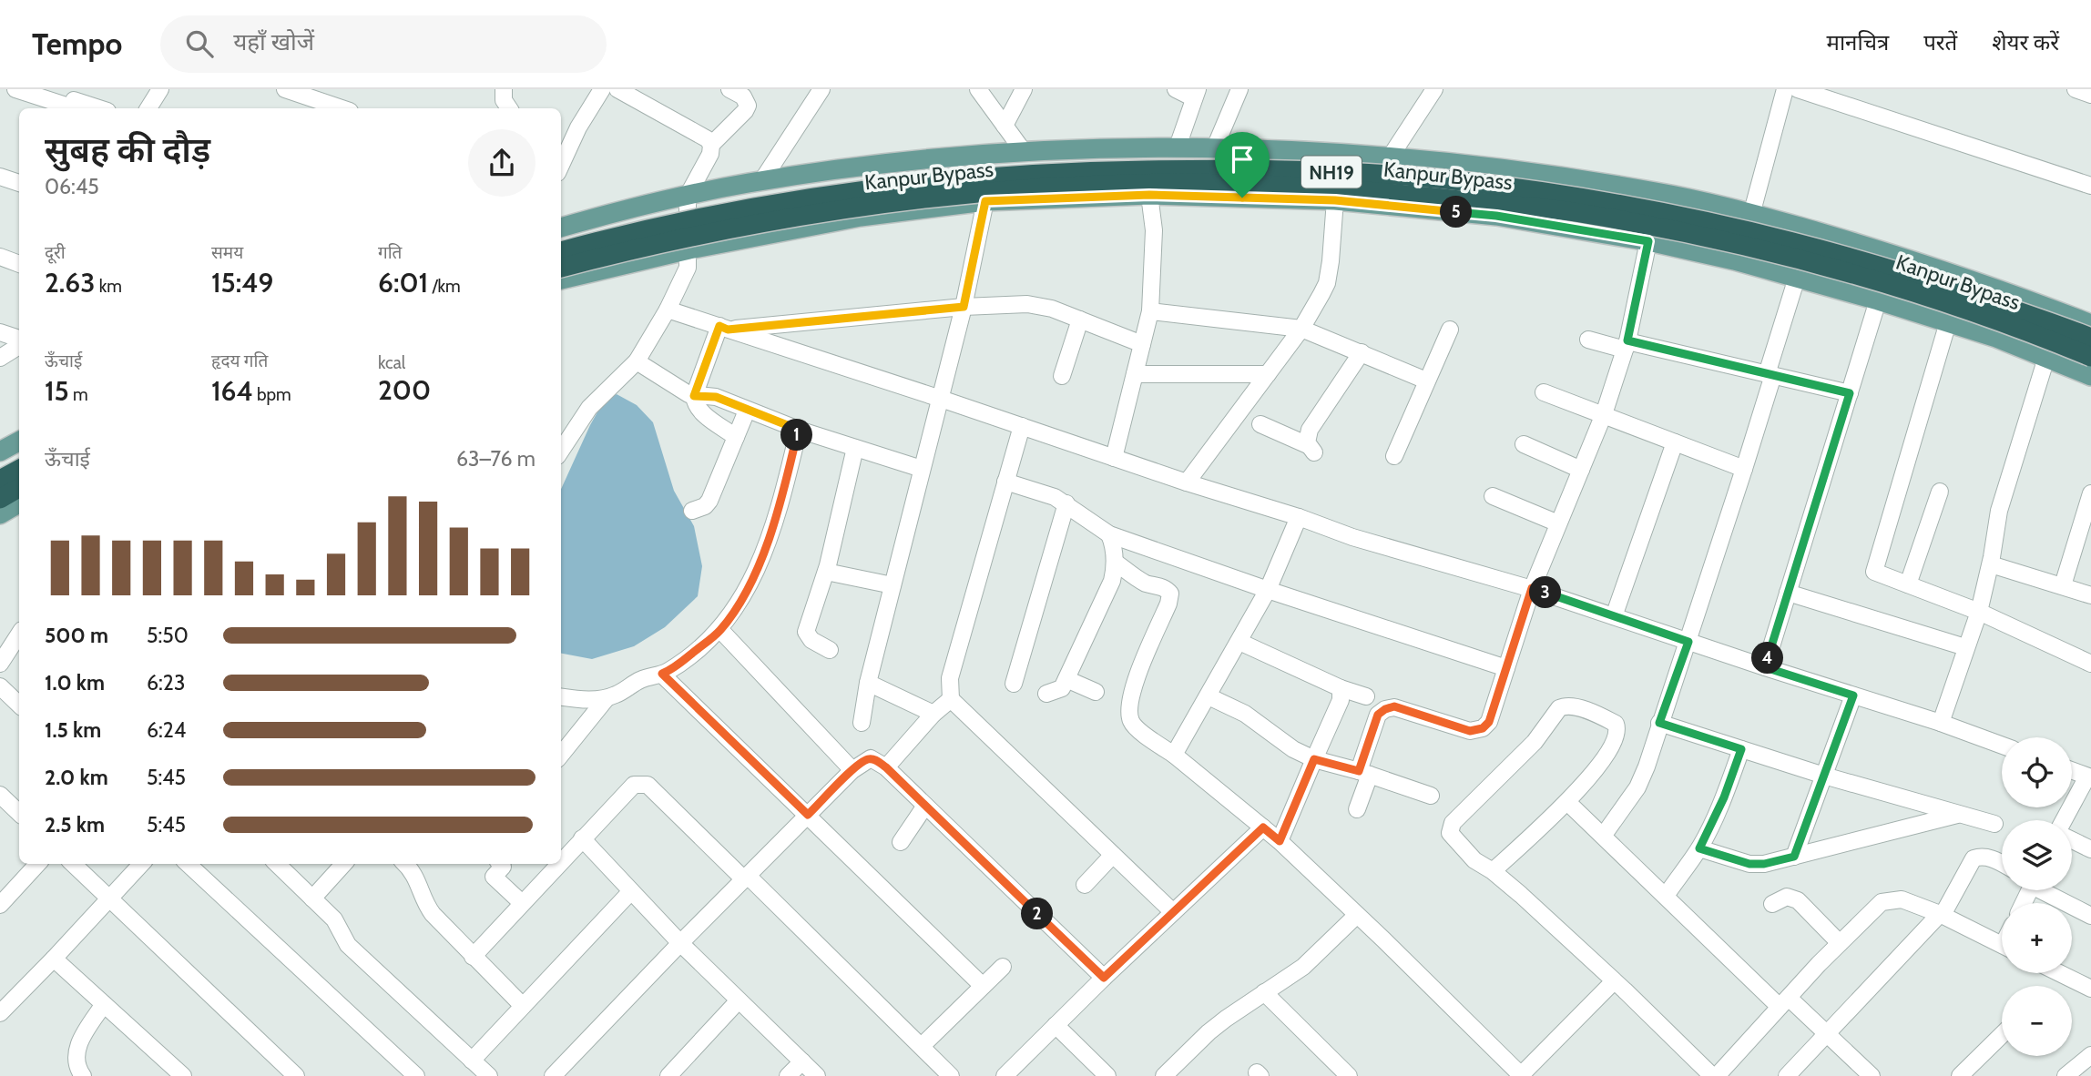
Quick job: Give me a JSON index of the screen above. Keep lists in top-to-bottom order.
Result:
{
  "streets": {
    "highway": ["NH19", "Kanpur Bypass"]
  },
  "page": {
    "header": "Tempo",
    "search": "यहाँ खोजें",
    "nav": ["मानचित्र", "परतें", "शेयर करें"],
    "heading": ["सुबह की दौड़", "06:45"],
    "pins": [
      "5",
      "1",
      "3",
      "4",
      "2"
    ],
    "stats": [
      ["दूरी", "2.63 km"],
      ["समय", "15:49"],
      ["गति", "6:01 /km"],
      ["ऊँचाई", "15 m"],
      ["हृदय गति", "164 bpm"],
      ["kcal", "200"]
    ],
    "chart": ["ऊँचाई", "63–76 m"],
    "list": [
      {
        "name": "500 m",
        "note": "5:50"
      },
      {
        "name": "1.0 km",
        "note": "6:23"
      },
      {
        "name": "1.5 km",
        "note": "6:24"
      },
      {
        "name": "2.0 km",
        "note": "5:45"
      },
      {
        "name": "2.5 km",
        "note": "5:45"
      }
    ],
    "map_buttons": ["+", "−"]
  }
}
